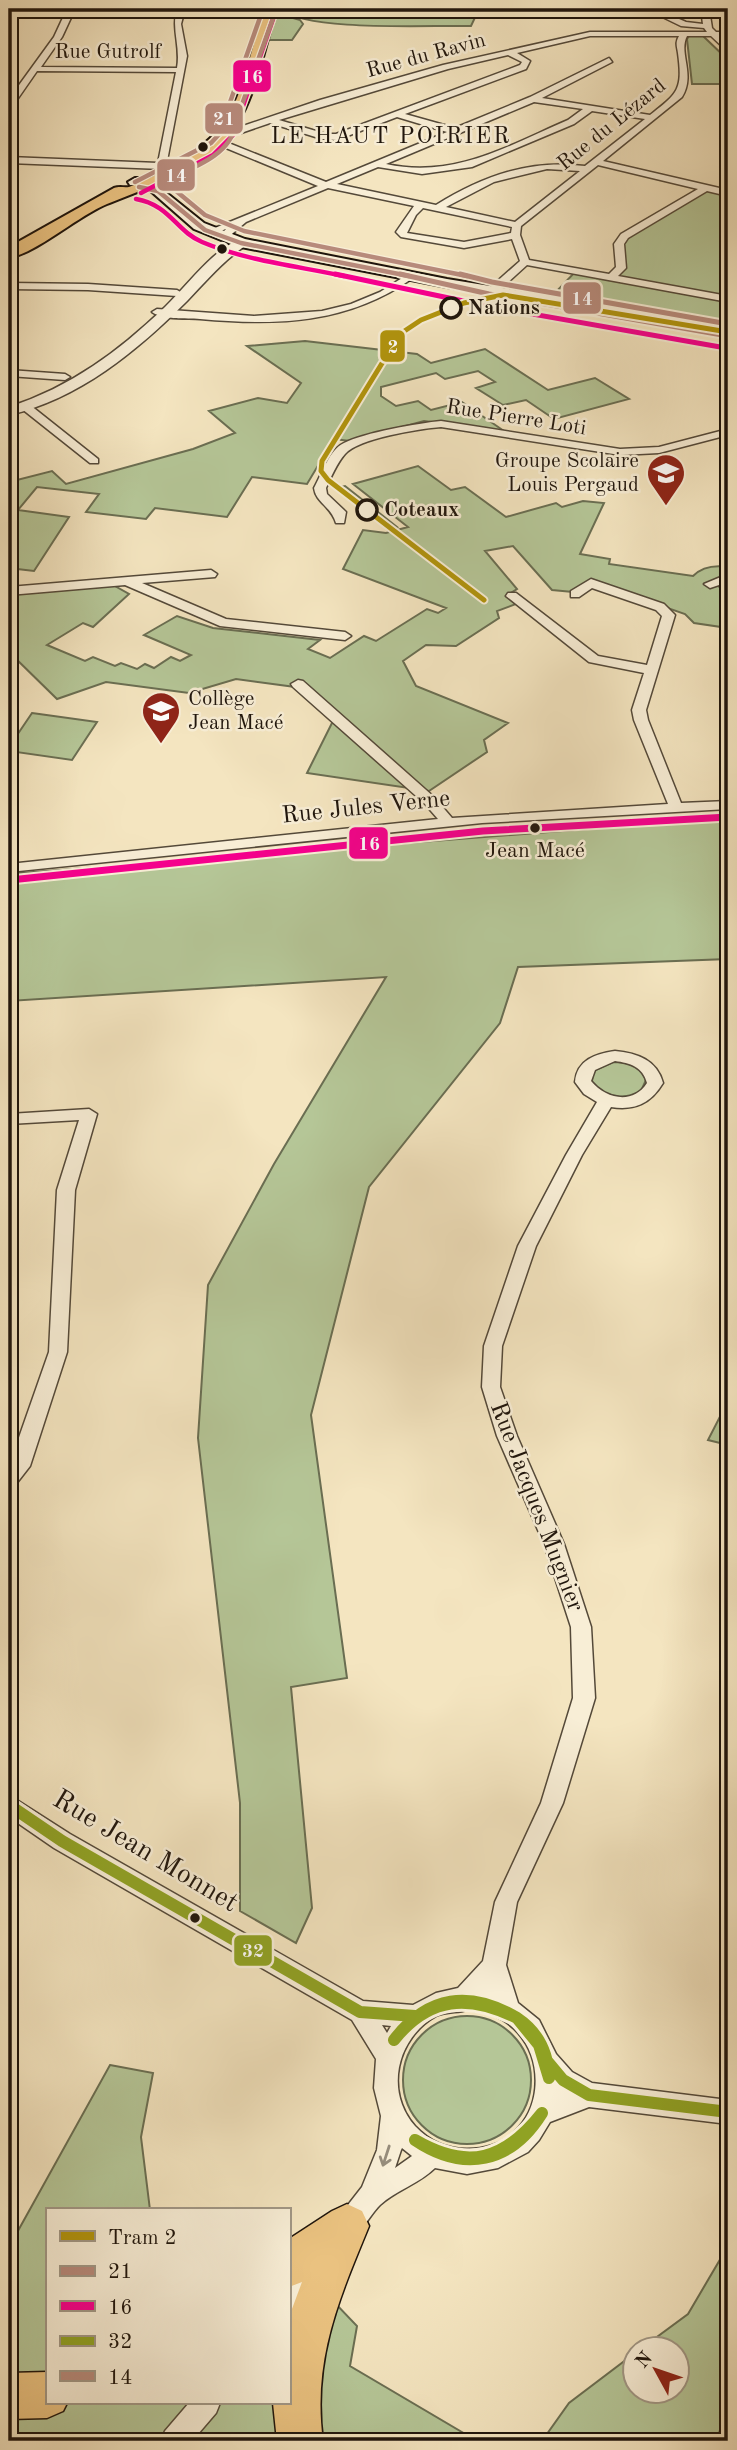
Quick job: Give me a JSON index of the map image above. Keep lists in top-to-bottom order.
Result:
{
  "streets": {
    "street": [
      "Rue Gutrolf",
      "Rue du Ravin",
      "Rue du Lézard",
      "Rue Pierre Loti",
      "Rue Jules Verne",
      "Rue Jacques Mugnier",
      "Rue Jean Monnet"
    ]
  },
  "crossings": [
    ["Rue du Ravin", "Rue du Lézard"],
    ["Rue Jacques Mugnier", "Rue Jean Monnet"]
  ],
  "districts": ["LE HAUT POIRIER"],
  "places": {
    "other": ["Nations", "Coteaux", "Jean Macé"],
    "school or university": ["Groupe Scolaire Louis Pergaud", "Collège Jean Macé"]
  },
  "lines": [
    "transit line 21",
    "transit line 16",
    "transit line 14",
    "tram line 2",
    "transit line 32"
  ],
  "legend": [
    "Tram 2",
    "21",
    "16",
    "32",
    "14"
  ],
  "north": "top left"
}
